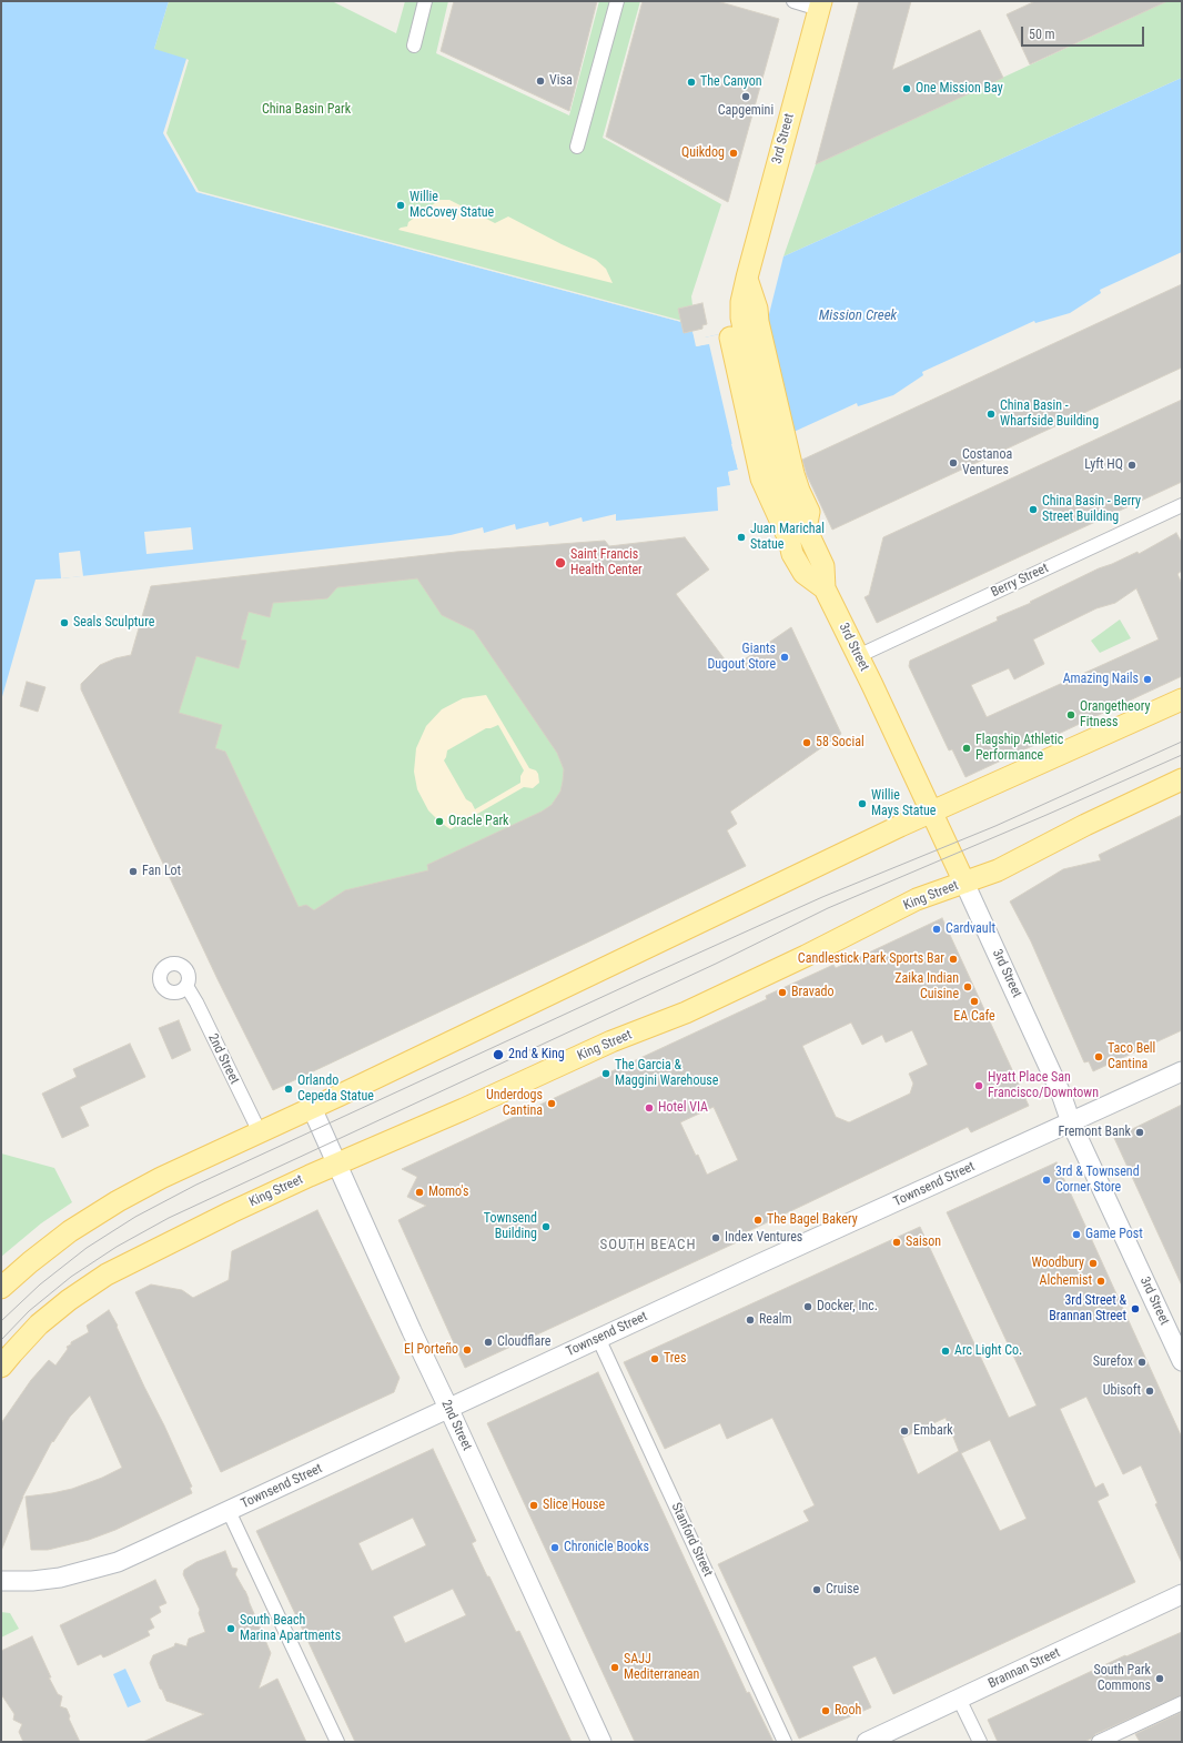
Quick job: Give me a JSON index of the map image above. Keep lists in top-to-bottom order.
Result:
{
  "streets": {
    "main road": ["3rd Street", "King Street"],
    "street": [
      "Berry Street",
      "2nd Street",
      "Townsend Street",
      "Stanford Street",
      "Brannan Street"
    ]
  },
  "crossings": [
    ["3rd Street", "Berry Street"],
    ["3rd Street", "King Street"],
    ["3rd Street", "Townsend Street"],
    ["King Street", "2nd Street"],
    ["2nd Street", "Townsend Street"],
    ["Townsend Street", "Stanford Street"]
  ],
  "districts": ["SOUTH BEACH"],
  "water": ["Mission Creek"],
  "parks": ["China Basin Park"],
  "places": [
    "Visa",
    "The Canyon",
    "One Mission Bay",
    "Capgemini",
    "Quikdog",
    "Willie McCovey Statue",
    "China Basin - Wharfside Building",
    "Costanoa Ventures",
    "Lyft HQ",
    "China Basin - Berry Street Building",
    "Juan Marichal Statue",
    "Saint Francis Health Center",
    "Seals Sculpture",
    "Giants Dugout Store",
    "Amazing Nails",
    "Orangetheory Fitness",
    "58 Social",
    "Flagship Athletic Performance",
    "Willie Mays Statue",
    "Oracle Park",
    "Fan Lot",
    "Cardvault",
    "Candlestick Park Sports Bar",
    "Zaika Indian Cuisine",
    "Bravado",
    "EA Cafe",
    "2nd & King",
    "Taco Bell Cantina",
    "The Garcia & Maggini Warehouse",
    "Hyatt Place San Francisco/Downtown",
    "Orlando Cepeda Statue",
    "Underdogs Cantina",
    "Hotel VIA",
    "Fremont Bank",
    "3rd & Townsend Corner Store",
    "Momo's",
    "The Bagel Bakery",
    "Townsend Building",
    "Game Post",
    "Index Ventures",
    "Saison",
    "Woodbury",
    "Alchemist",
    "Docker, Inc.",
    "3rd Street & Brannan Street",
    "Realm",
    "Cloudflare",
    "El Porteño",
    "Arc Light Co.",
    "Tres",
    "Surefox",
    "Ubisoft",
    "Embark",
    "Slice House",
    "Chronicle Books",
    "Cruise",
    "South Beach Marina Apartments",
    "SAJJ Mediterranean",
    "South Park Commons",
    "Rooh"
  ],
  "scale_bar": "50 m"
}
